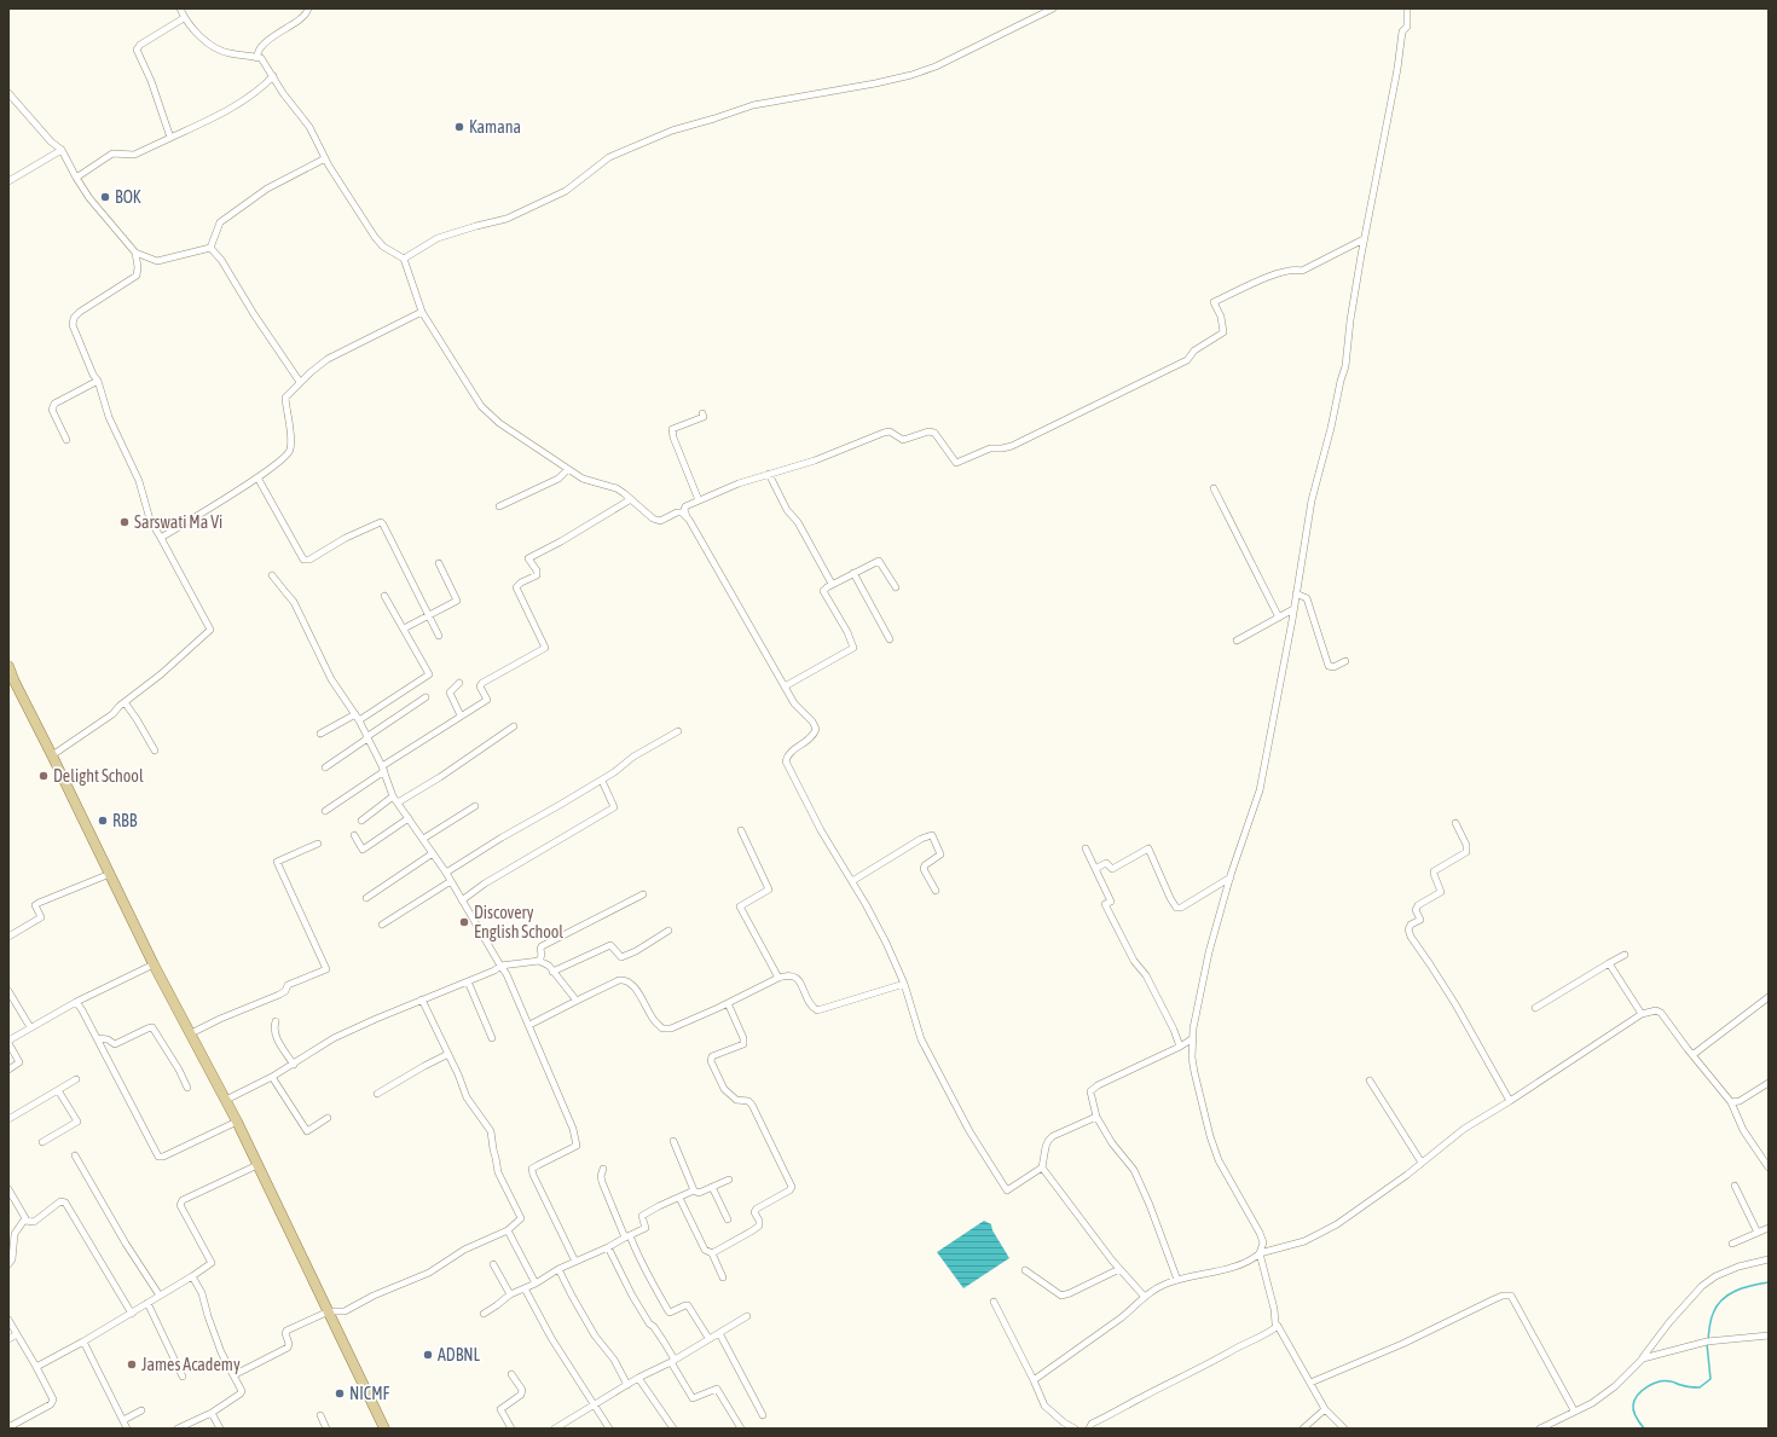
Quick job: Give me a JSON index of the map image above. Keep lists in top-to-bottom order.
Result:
{
  "places": [
    "Kamana",
    "BOK",
    "Sarswati Ma Vi",
    "Delight School",
    "RBB",
    "Discovery English School",
    "ADBNL",
    "James Academy",
    "NICMF"
  ]
}
